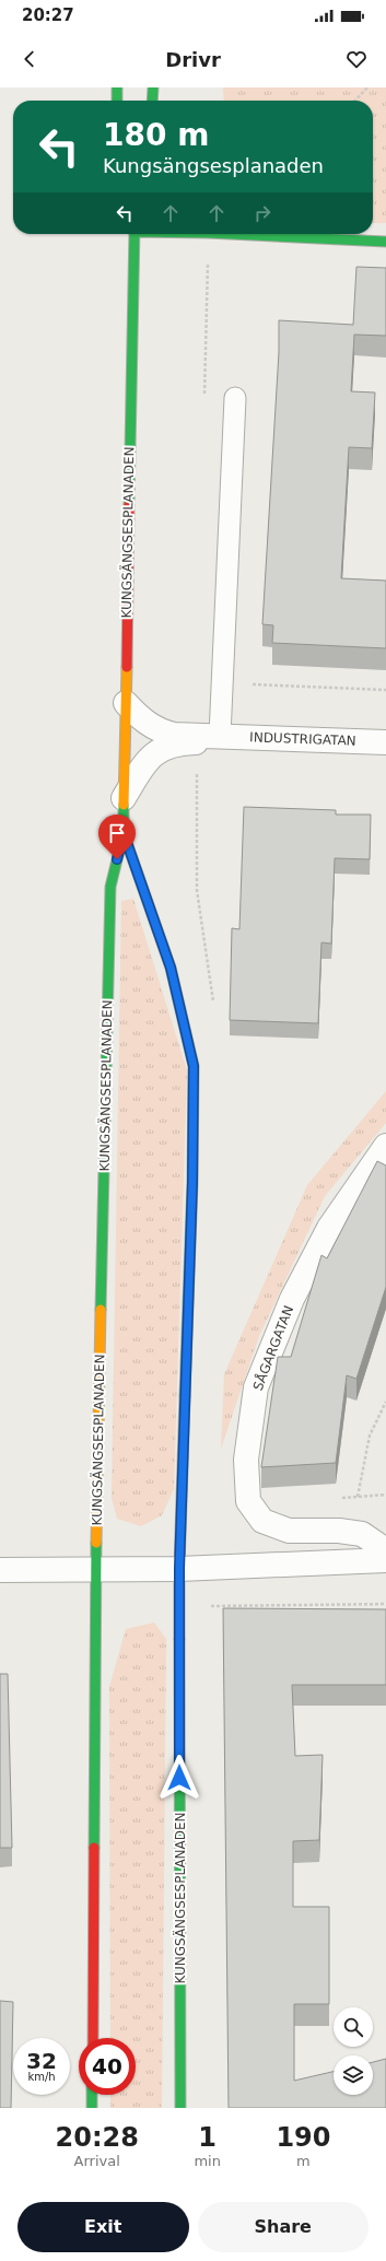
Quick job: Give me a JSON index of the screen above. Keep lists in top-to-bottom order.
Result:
{
  "streets": {
    "street": ["KUNGSÄNGSESPLANADEN", "INDUSTRIGATAN", "SÅGARGATAN"]
  },
  "crossings": [
    ["KUNGSÄNGSESPLANADEN", "INDUSTRIGATAN"]
  ],
  "page": {
    "status": "20:27",
    "header": "Drivr",
    "turn": ["180 m", "Kungsängsesplanaden"],
    "speed": "32 km/h",
    "limit": "40",
    "eta": [
      "20:28",
      "Arrival",
      "1",
      "min",
      "190",
      "m"
    ],
    "buttons": ["Exit", "Share"]
  }
}
